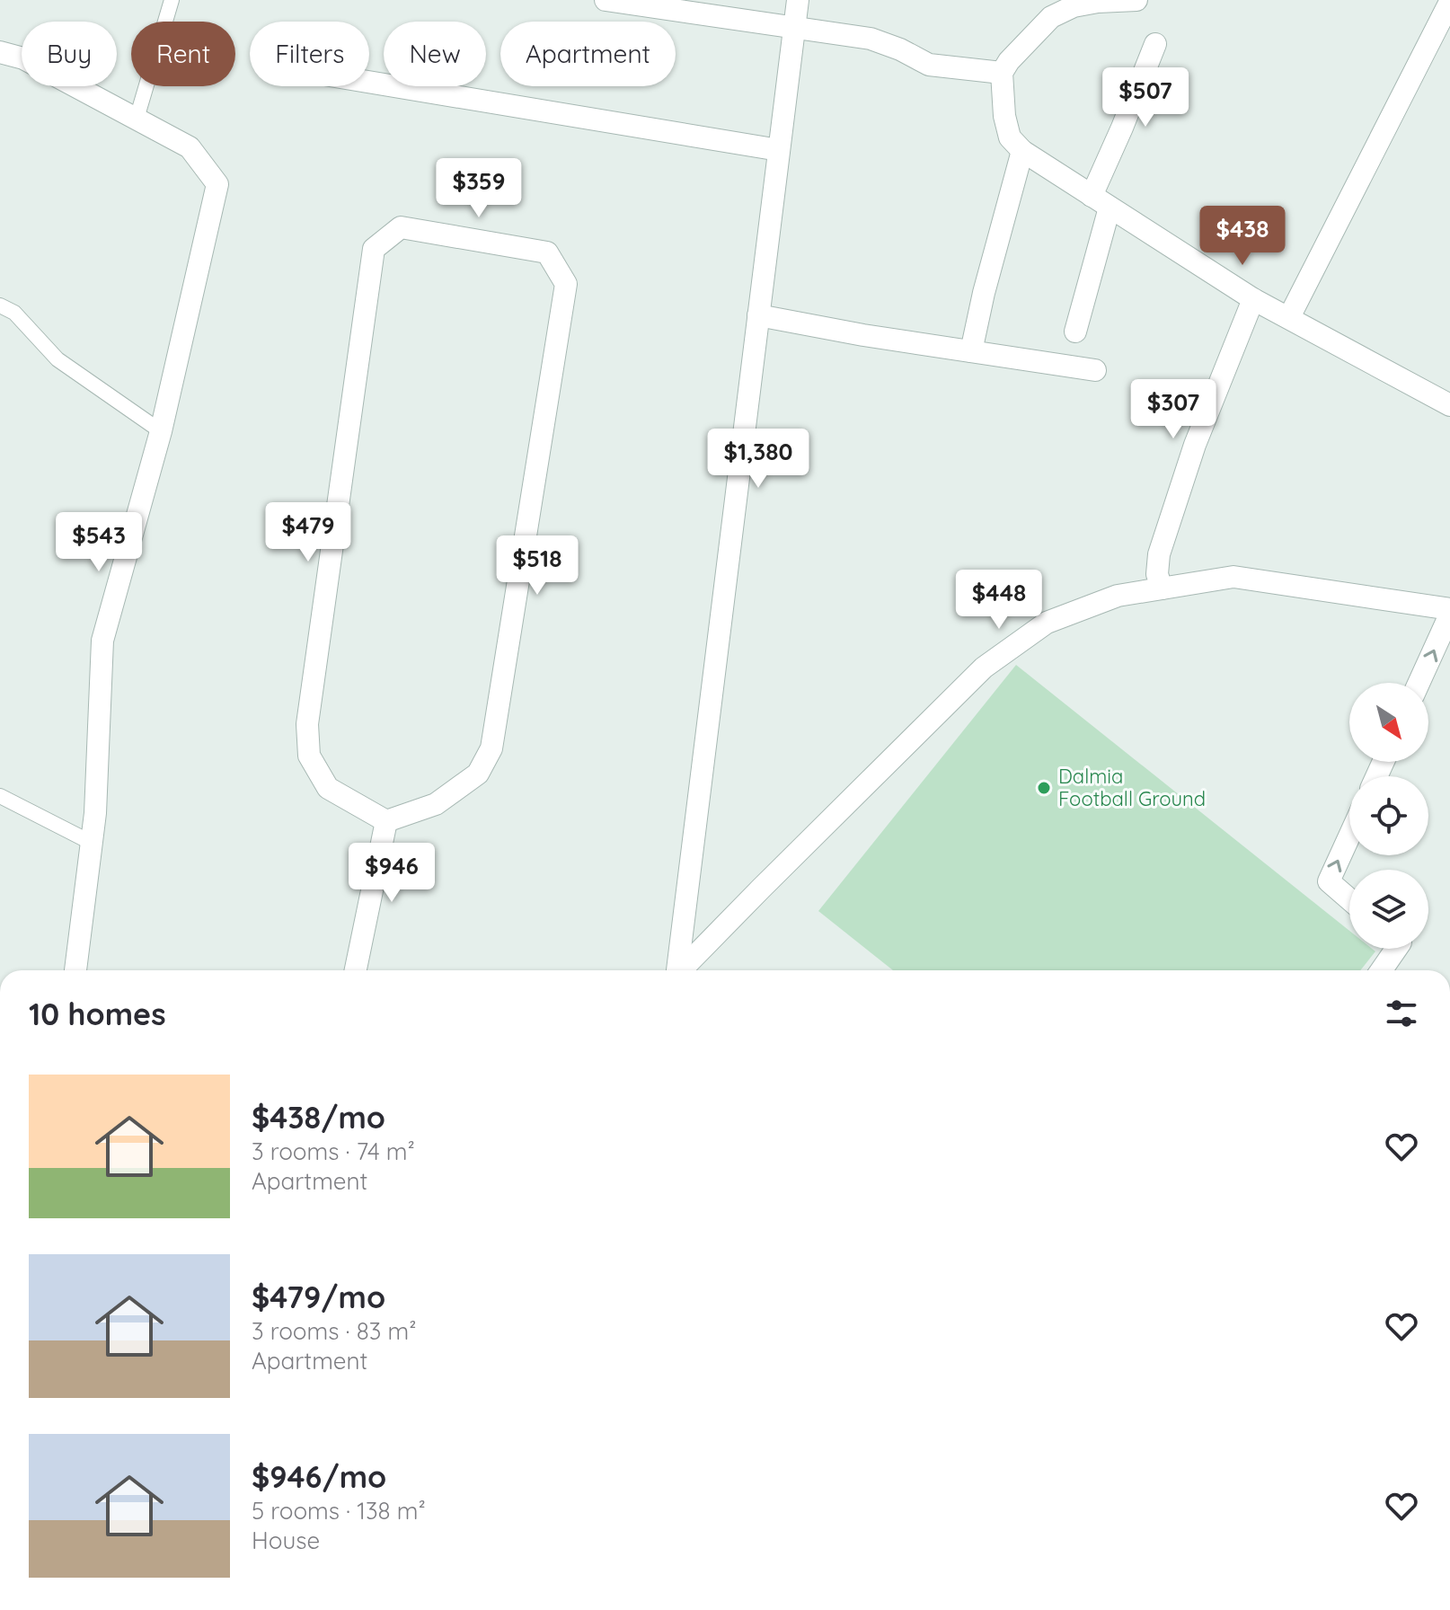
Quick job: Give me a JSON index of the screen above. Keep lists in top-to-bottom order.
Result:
{
  "places": ["Dalmia Football Ground"],
  "north": "bottom right",
  "page": {
    "chip": [
      "Buy",
      "Rent",
      "Filters",
      "New",
      "Apartment"
    ],
    "price": [
      "$507",
      "$359",
      "$438",
      "$307",
      "$1,380",
      "$479",
      "$543",
      "$518",
      "$448",
      "$946"
    ],
    "heading": "10 homes",
    "list": [
      {
        "name": "$438/mo",
        "note": "3 rooms · 74 m² · Apartment"
      },
      {
        "name": "$479/mo",
        "note": "3 rooms · 83 m² · Apartment"
      },
      {
        "name": "$946/mo",
        "note": "5 rooms · 138 m² · House"
      }
    ]
  }
}
